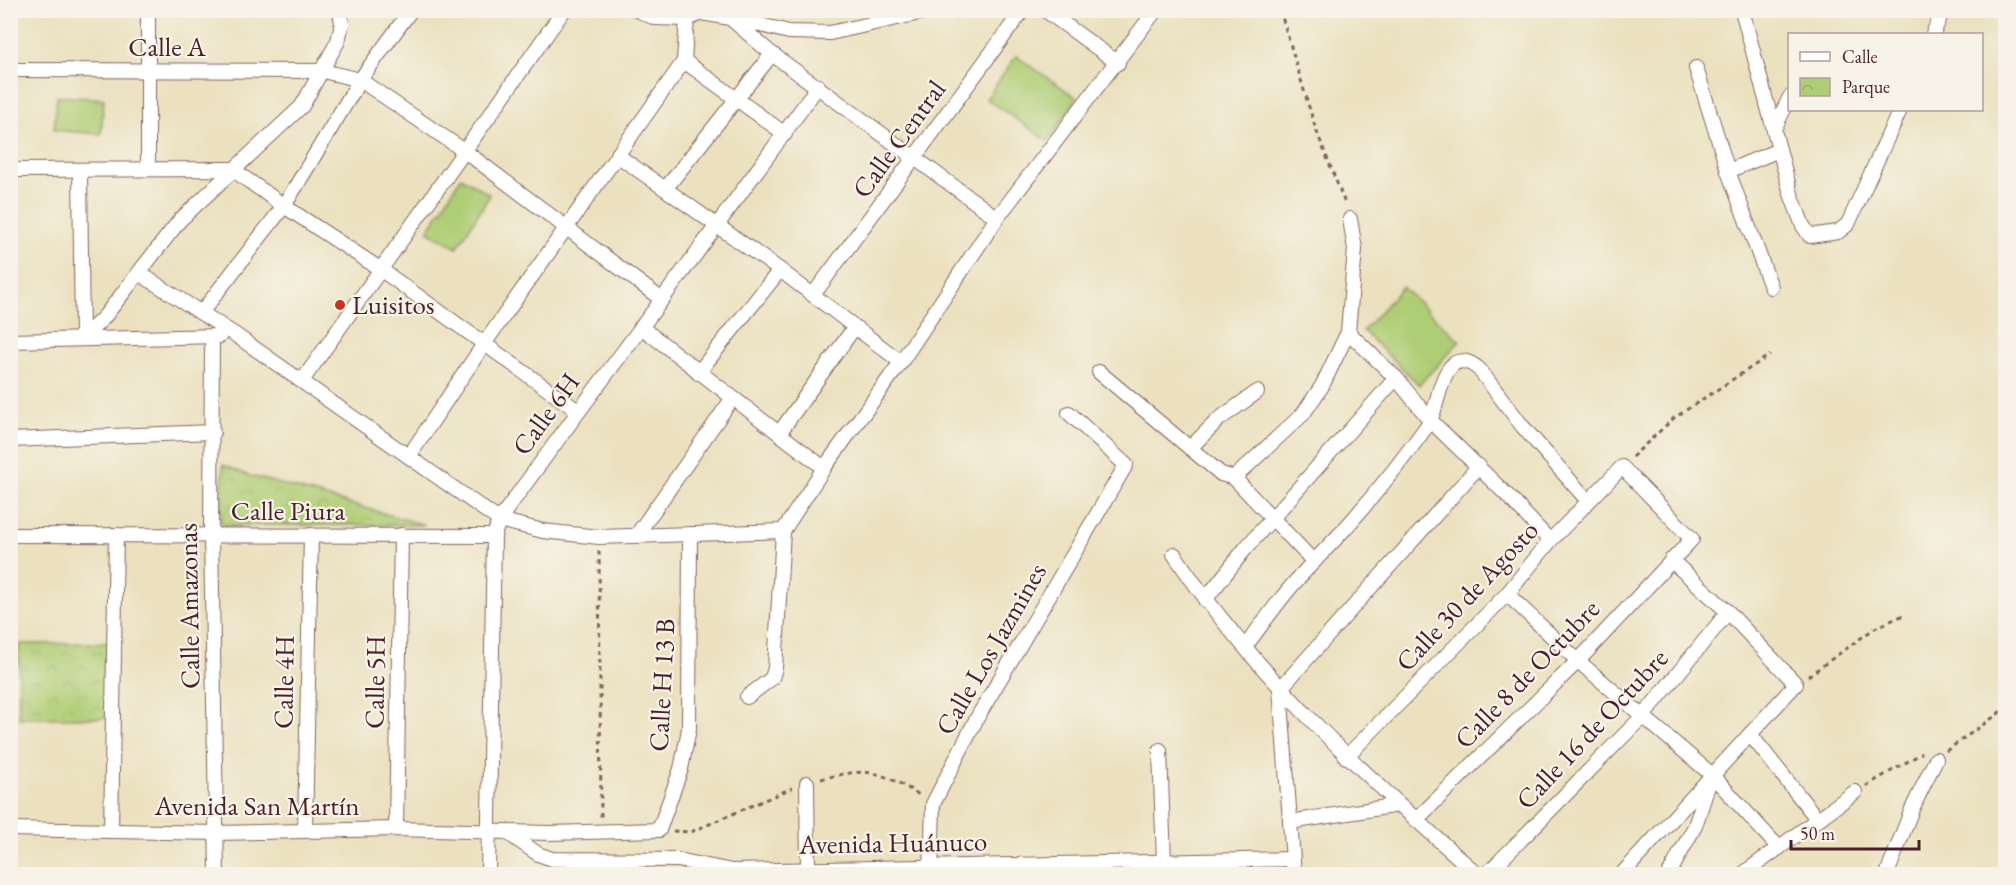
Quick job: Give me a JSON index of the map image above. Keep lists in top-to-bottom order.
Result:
{
  "streets": {
    "street": [
      "Calle A",
      "Calle Central",
      "Calle 6H",
      "Calle Piura",
      "Calle 30 de Agosto",
      "Calle Amazonas",
      "Calle Los Jazmines",
      "Calle 8 de Octubre",
      "Calle 4H",
      "Calle 5H",
      "Calle H 13 B",
      "Calle 16 de Octubre",
      "Avenida San Martín",
      "Avenida Huánuco"
    ]
  },
  "crossings": [
    ["Calle 6H", "Calle Piura"],
    ["Calle 6H", "Avenida San Martín"],
    ["Calle Piura", "Calle Amazonas"],
    ["Calle Piura", "Calle 4H"],
    ["Calle Piura", "Calle 5H"],
    ["Calle 30 de Agosto", "Calle 8 de Octubre"],
    ["Calle Amazonas", "Avenida San Martín"],
    ["Calle Los Jazmines", "Avenida Huánuco"],
    ["Calle 4H", "Avenida San Martín"],
    ["Calle 5H", "Avenida San Martín"],
    ["Calle H 13 B", "Avenida San Martín"],
    ["Avenida San Martín", "Avenida Huánuco"]
  ],
  "places": ["Luisitos"],
  "legend": ["Calle", "Parque"],
  "scale_bar": "50 m"
}
